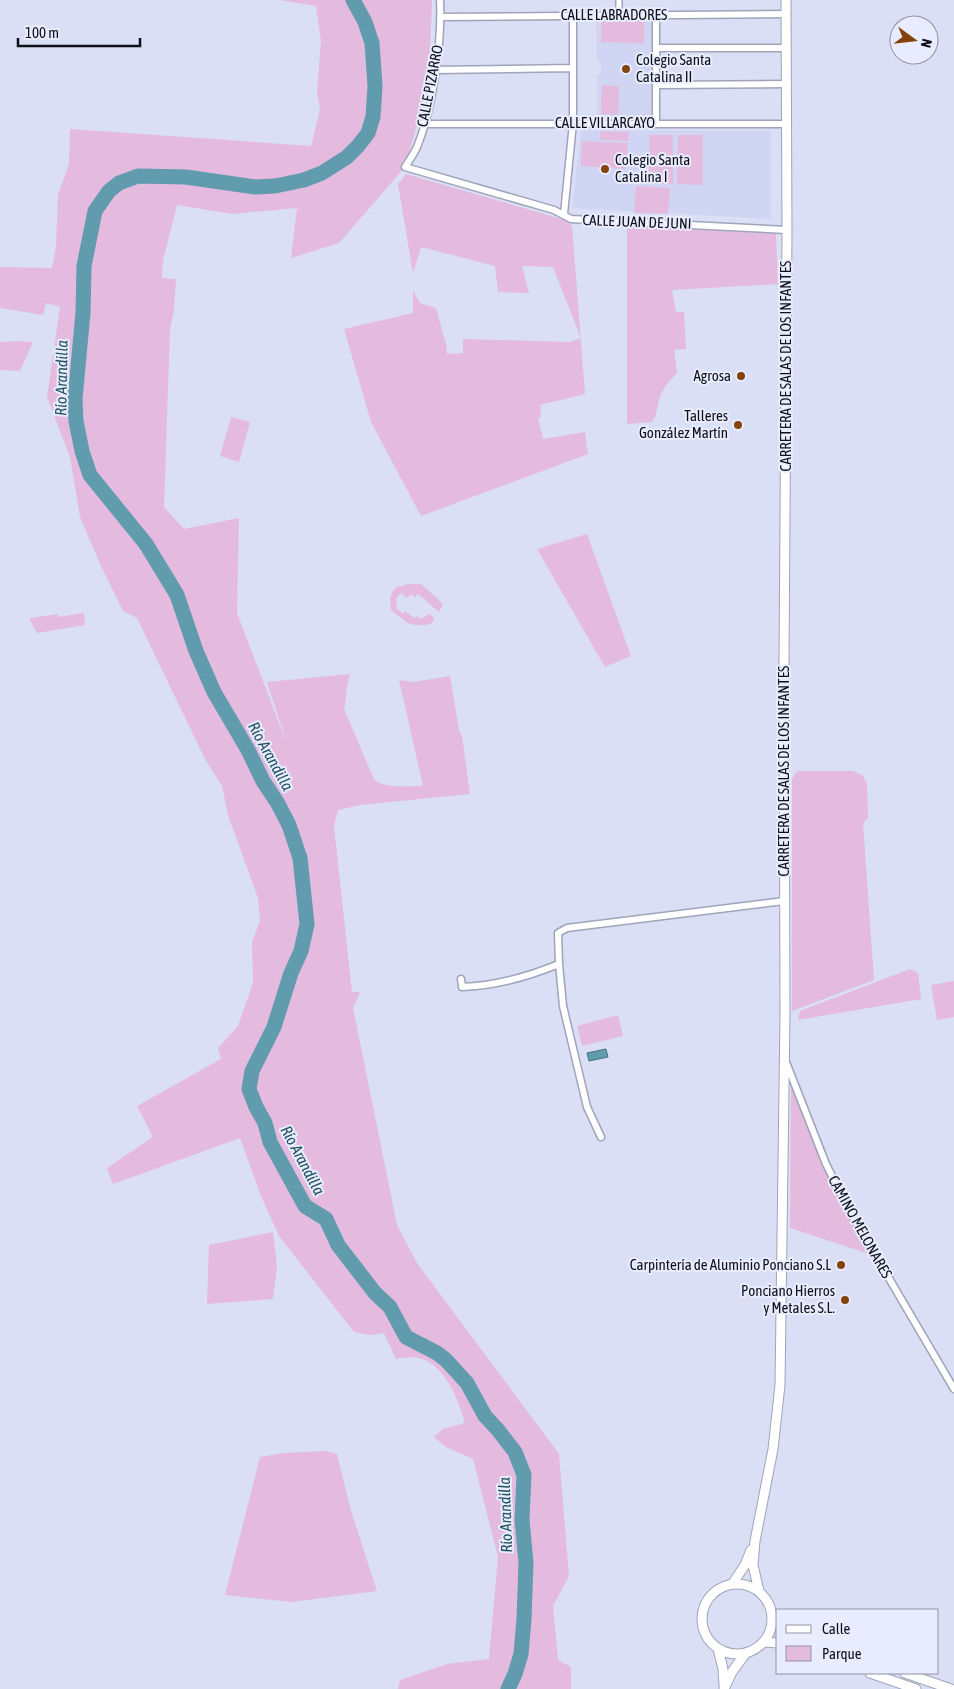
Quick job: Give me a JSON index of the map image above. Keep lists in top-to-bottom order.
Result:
{
  "streets": {
    "main road": ["CARRETERA DE SALAS DE LOS INFANTES"],
    "street": [
      "CALLE LABRADORES",
      "CALLE PIZARRO",
      "CALLE VILLARCAYO",
      "CALLE JUAN DE JUNI",
      "CAMINO MELONARES"
    ]
  },
  "crossings": [
    ["CALLE LABRADORES", "CALLE PIZARRO"],
    ["CALLE LABRADORES", "CARRETERA DE SALAS DE LOS INFANTES"],
    ["CALLE PIZARRO", "CALLE VILLARCAYO"],
    ["CALLE PIZARRO", "CALLE JUAN DE JUNI"],
    ["CALLE VILLARCAYO", "CARRETERA DE SALAS DE LOS INFANTES"],
    ["CALLE JUAN DE JUNI", "CARRETERA DE SALAS DE LOS INFANTES"],
    ["CARRETERA DE SALAS DE LOS INFANTES", "CAMINO MELONARES"]
  ],
  "water": ["Río Arandilla"],
  "places": [
    "Colegio Santa Catalina II",
    "Colegio Santa Catalina I",
    "Agrosa",
    "Talleres González Martín",
    "Carpintería de Aluminio Ponciano S.L",
    "Ponciano Hierros y Metales S.L."
  ],
  "legend": ["Calle", "Parque"],
  "scale_bar": "100 m",
  "north": "right"
}
